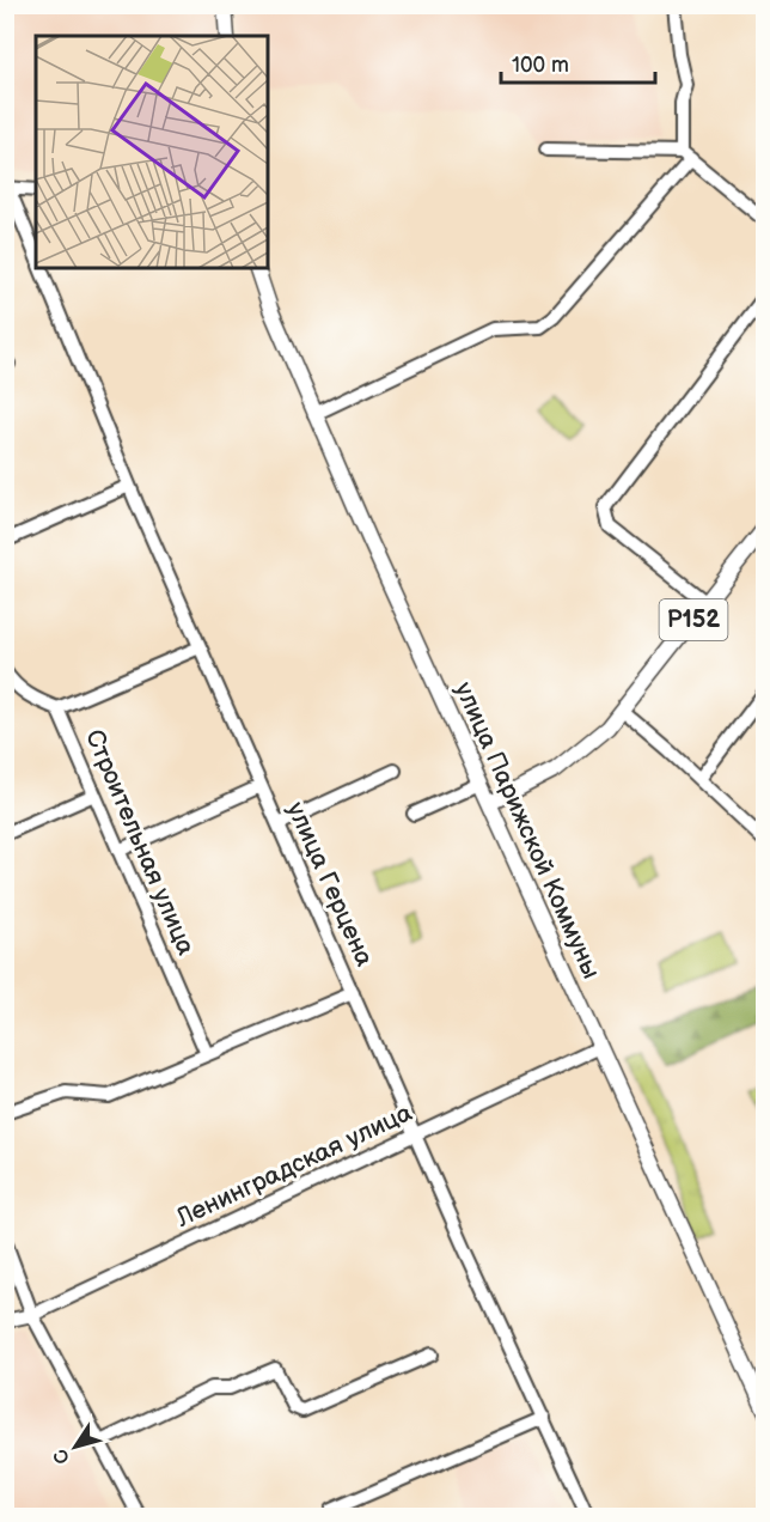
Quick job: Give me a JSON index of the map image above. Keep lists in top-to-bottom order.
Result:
{
  "streets": {
    "main road": ["Р152", "улица Парижской Коммуны"],
    "street": ["Строительная улица", "улица Герцена", "Ленинградская улица"]
  },
  "crossings": [
    ["Р152", "улица Парижской Коммуны"],
    ["улица Парижской Коммуны", "Ленинградская улица"],
    ["улица Герцена", "Ленинградская улица"]
  ],
  "scale_bar": "100 m",
  "north": "bottom left"
}
